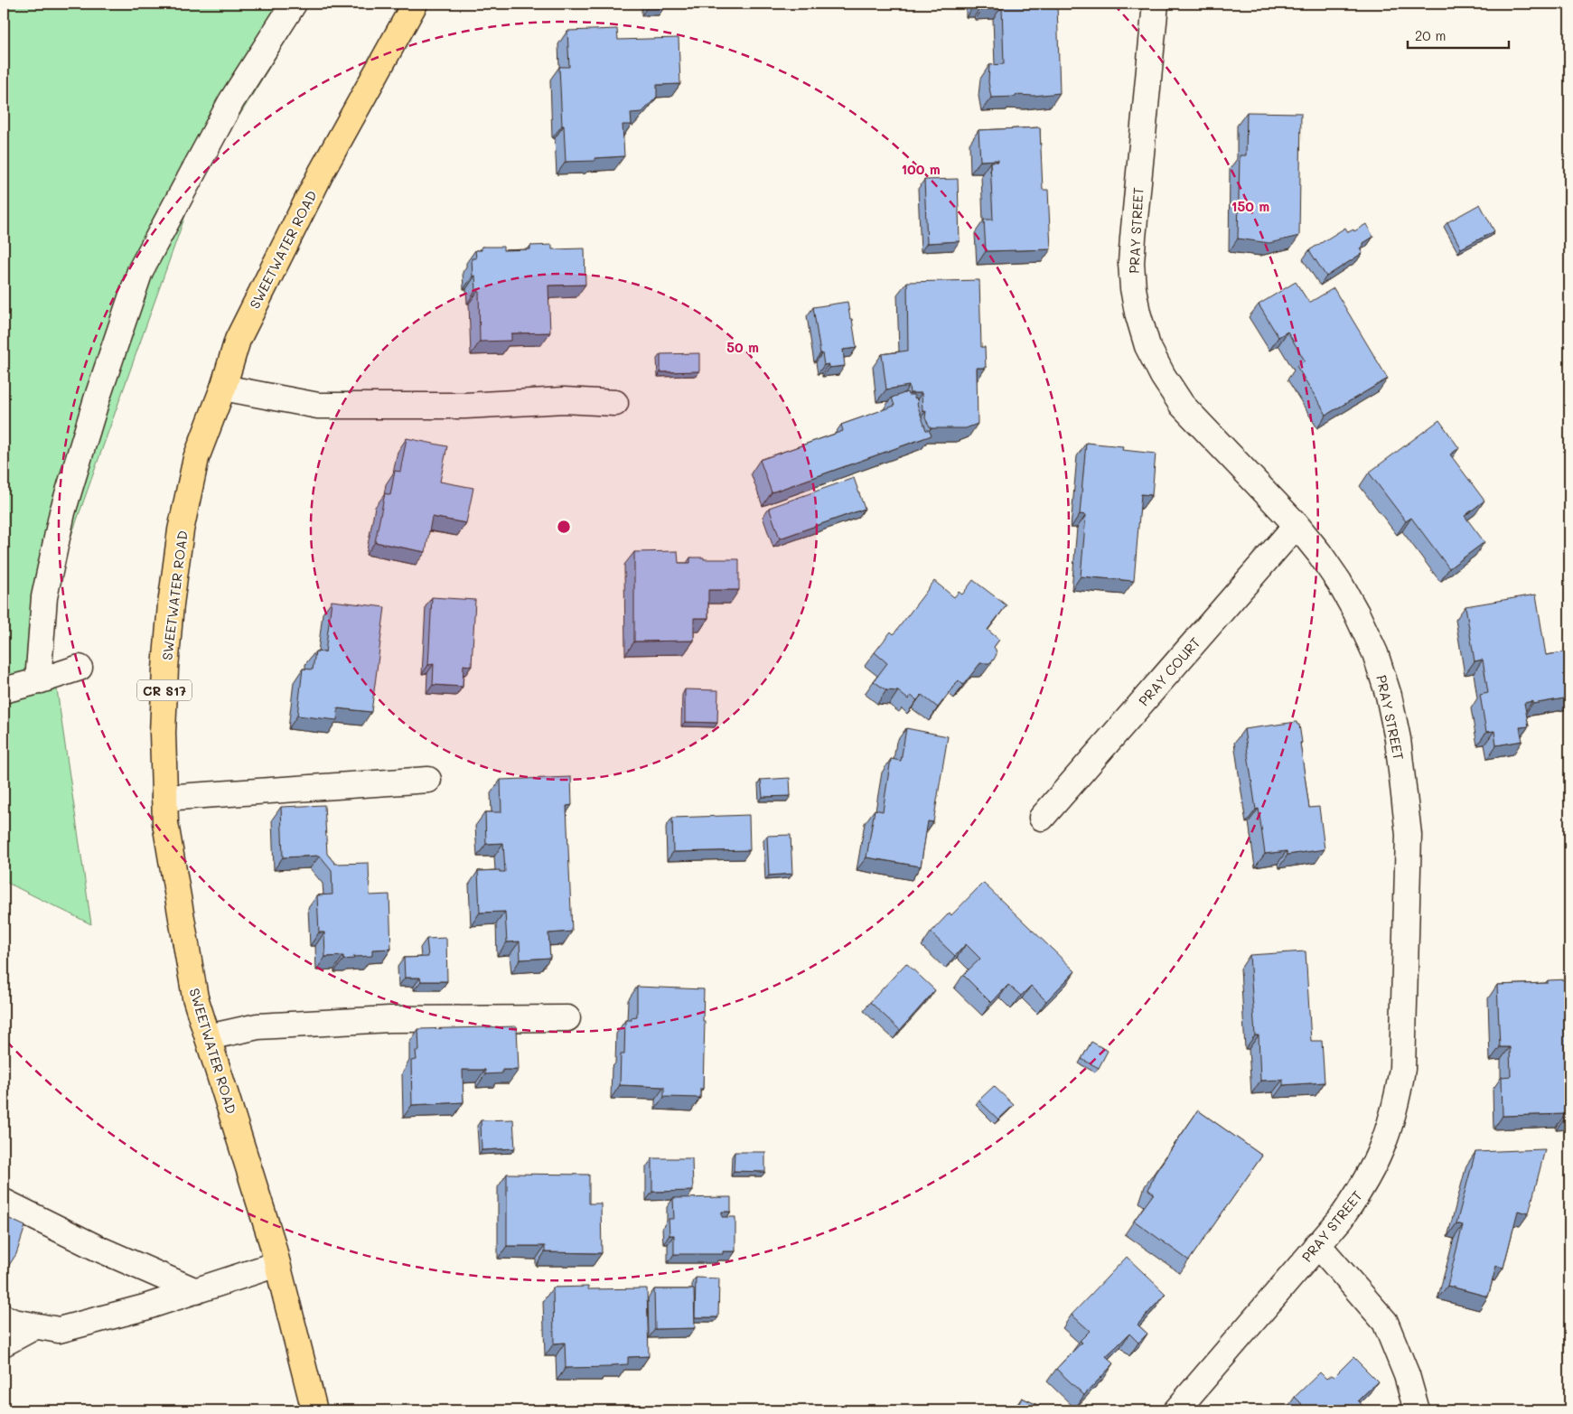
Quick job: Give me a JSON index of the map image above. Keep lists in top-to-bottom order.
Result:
{
  "streets": {
    "main road": ["SWEETWATER ROAD", "CR S17"],
    "street": ["PRAY STREET", "PRAY COURT"]
  },
  "crossings": [
    ["PRAY STREET", "PRAY COURT"]
  ],
  "scale_bar": "20 m",
  "rings": ["100 m", "150 m", "50 m"]
}
